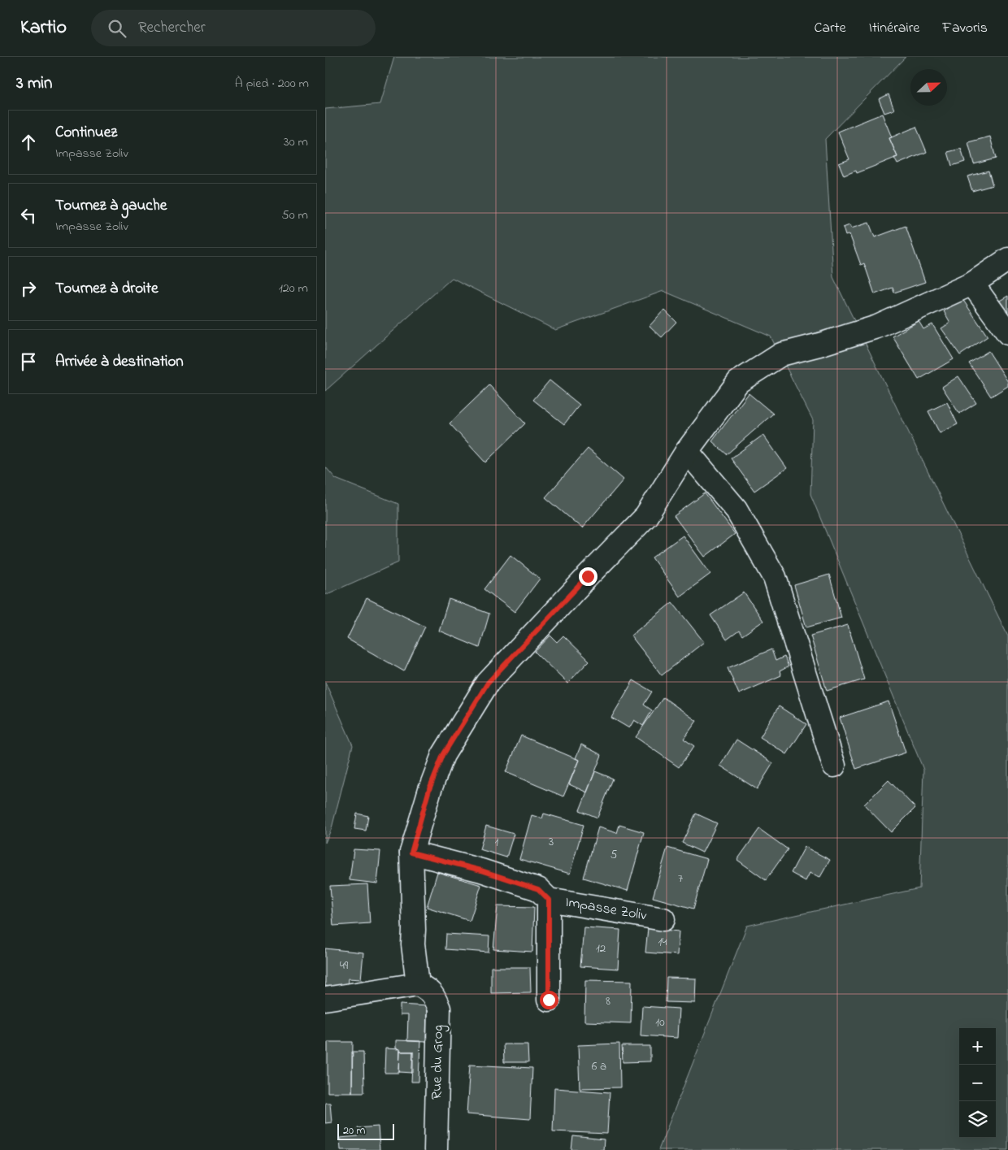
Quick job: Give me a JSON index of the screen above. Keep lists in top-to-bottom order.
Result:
{
  "streets": {
    "street": ["Impasse Zoliv", "Rue du Grog"]
  },
  "house_numbers": [
    "1",
    "3",
    "5",
    "7",
    "14",
    "12",
    "49",
    "8",
    "10",
    "6 a"
  ],
  "scale_bar": "20 m",
  "north": "right",
  "page": {
    "header": "Kartio",
    "search": "Rechercher",
    "nav": ["Carte", "Itinéraire", "Favoris"],
    "heading": ["3 min", "À pied · 200 m"],
    "list": [
      ["Continuez", "Impasse Zoliv", "30 m"],
      ["Tournez à gauche", "Impasse Zoliv", "50 m"],
      ["Tournez à droite", "120 m"],
      "Arrivée à destination"
    ],
    "map_buttons": ["+", "−"],
    "scale": "20 m"
  }
}
